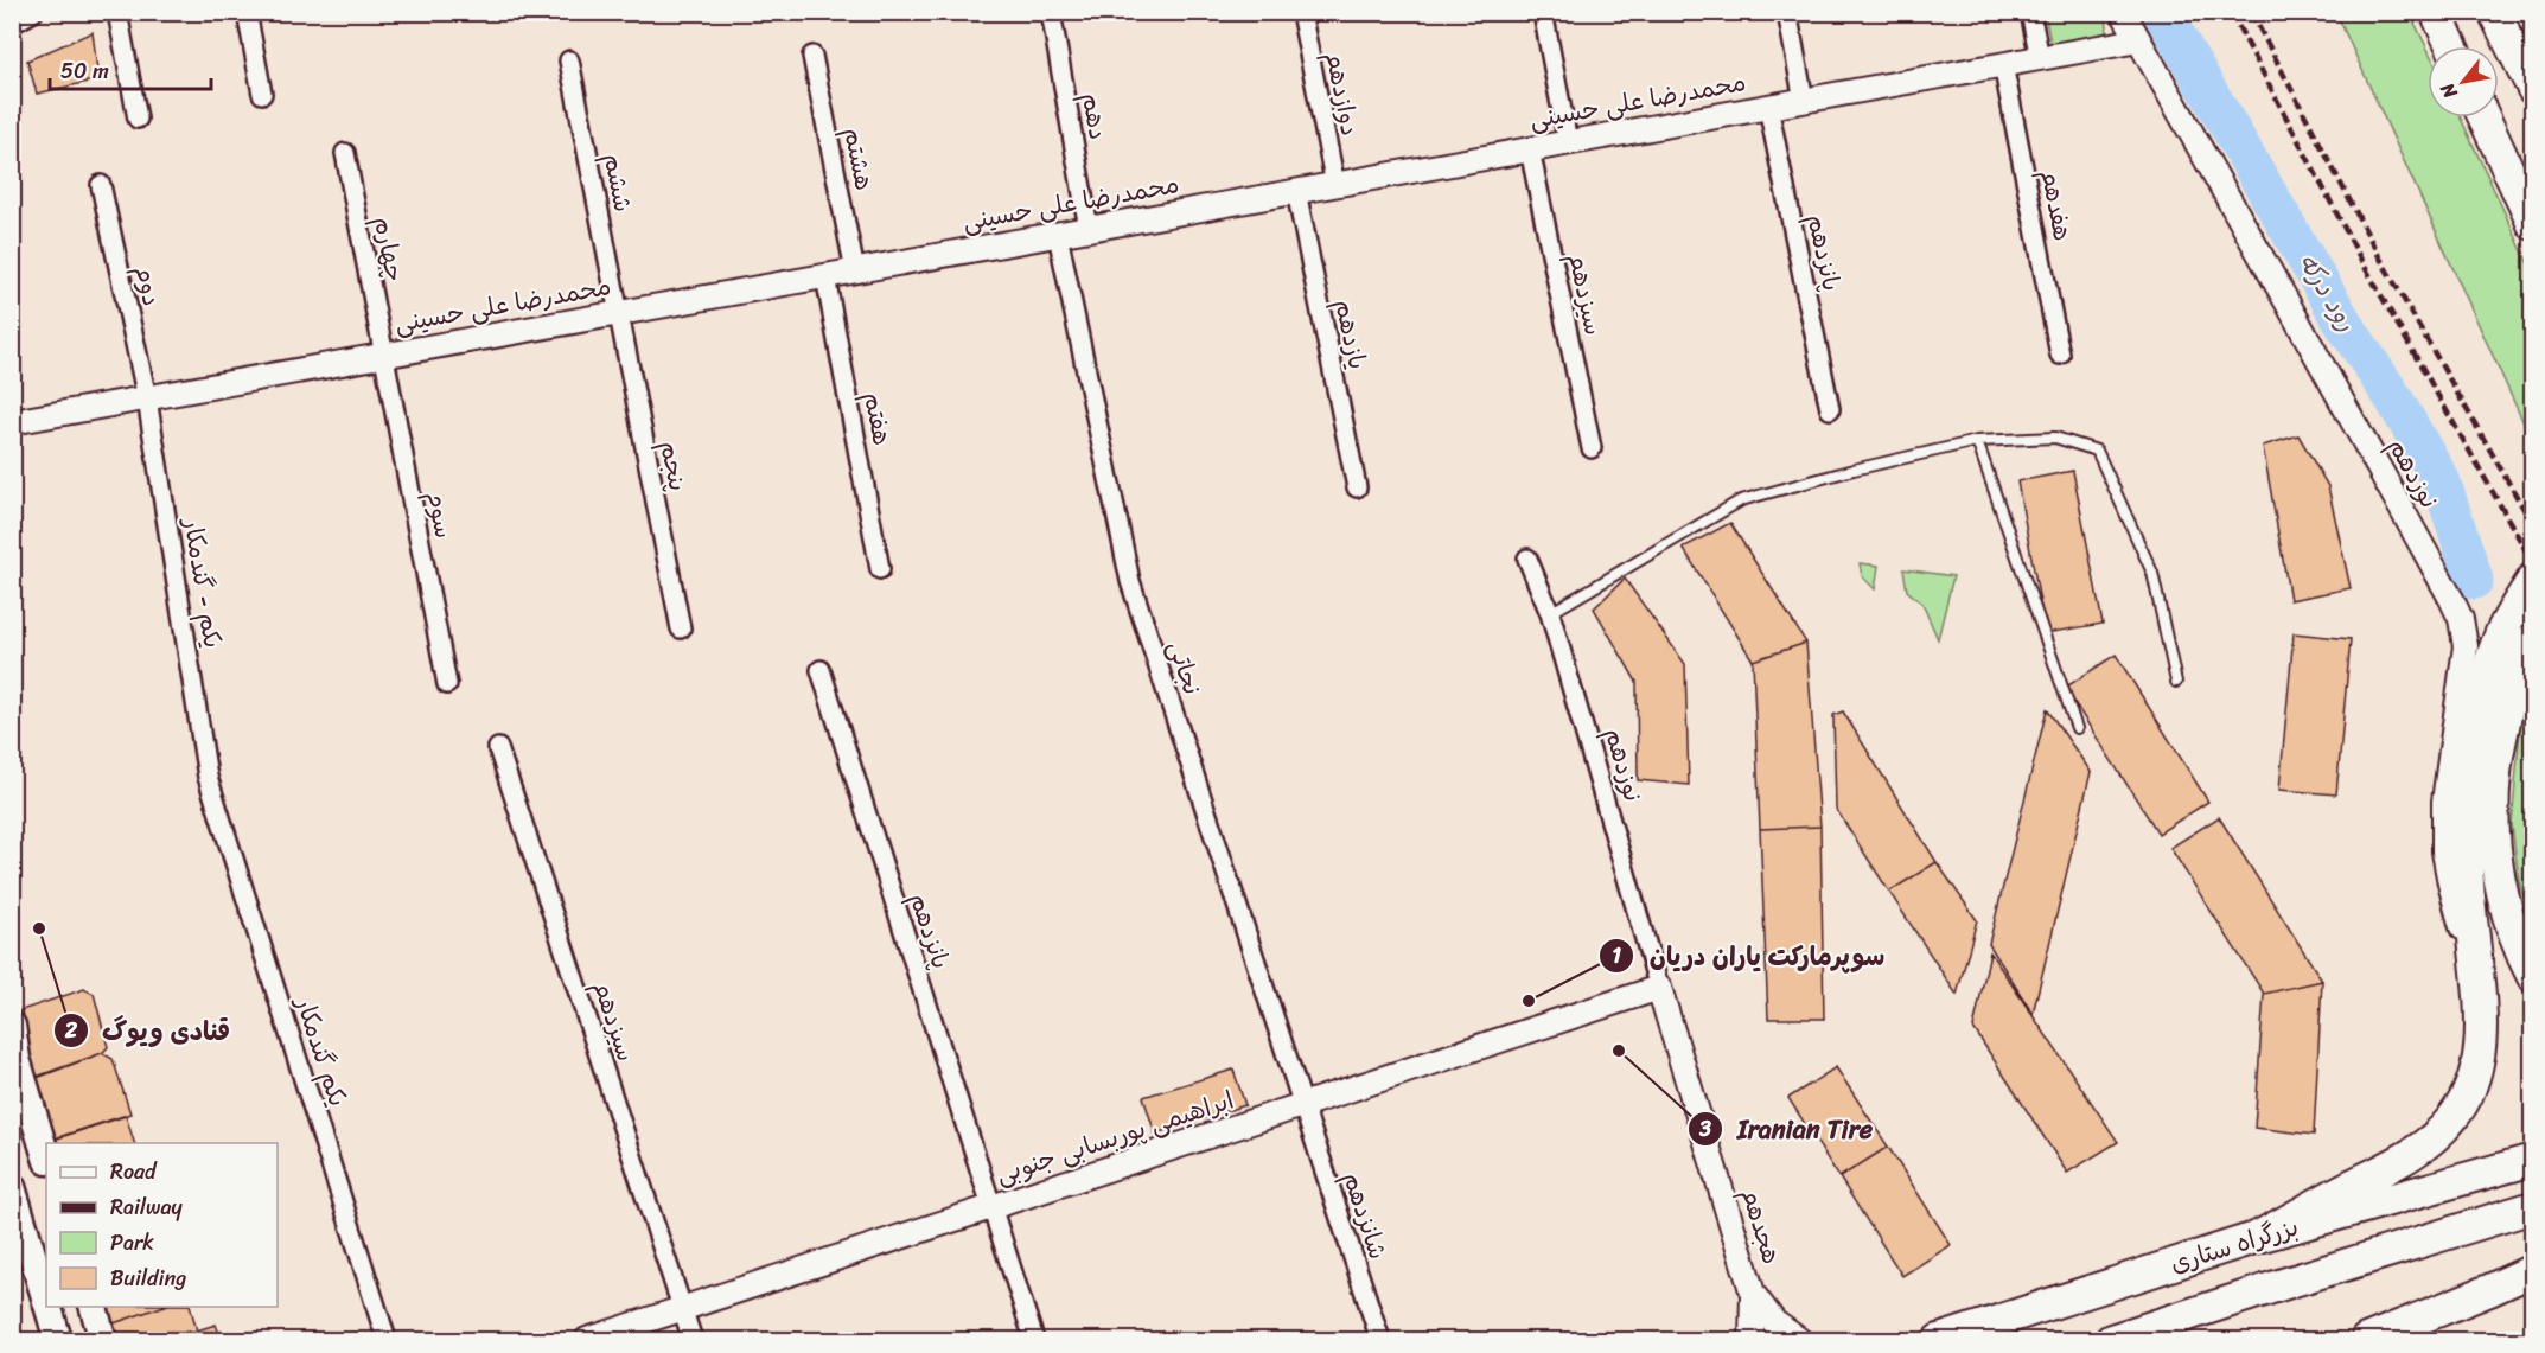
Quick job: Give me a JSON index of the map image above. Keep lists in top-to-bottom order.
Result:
{
  "streets": {
    "highway": ["بزرگراه ستاری"],
    "street": [
      "دوازدهم",
      "محمدرضا علی حسینی",
      "دهم",
      "هشتم",
      "ششم",
      "هفدهم",
      "چهارم",
      "پانزدهم",
      "دوم",
      "سیزدهم",
      "یازدهم",
      "هفتم",
      "پنجم",
      "نوزدهم",
      "سوم",
      "یکم - گندمکار",
      "نجاتی",
      "یکم گندمکار",
      "ابراهیمی پوربسابی جنوبی",
      "شانزدهم",
      "هجدهم"
    ]
  },
  "crossings": [
    ["دوازدهم", "محمدرضا علی حسینی"],
    ["محمدرضا علی حسینی", "دهم"],
    ["محمدرضا علی حسینی", "هشتم"],
    ["محمدرضا علی حسینی", "ششم"],
    ["محمدرضا علی حسینی", "هفدهم"],
    ["محمدرضا علی حسینی", "چهارم"],
    ["محمدرضا علی حسینی", "پانزدهم"],
    ["محمدرضا علی حسینی", "دوم"],
    ["محمدرضا علی حسینی", "سیزدهم"],
    ["محمدرضا علی حسینی", "یازدهم"],
    ["محمدرضا علی حسینی", "هفتم"],
    ["محمدرضا علی حسینی", "پنجم"],
    ["محمدرضا علی حسینی", "نوزدهم"],
    ["محمدرضا علی حسینی", "سوم"],
    ["محمدرضا علی حسینی", "یکم - گندمکار"],
    ["محمدرضا علی حسینی", "نجاتی"],
    ["ششم", "پنجم"],
    ["چهارم", "سوم"],
    ["پانزدهم", "ابراهیمی پوربسابی جنوبی"],
    ["دوم", "یکم - گندمکار"],
    ["سیزدهم", "ابراهیمی پوربسابی جنوبی"],
    ["نوزدهم", "ابراهیمی پوربسابی جنوبی"],
    ["نوزدهم", "هجدهم"],
    ["یکم - گندمکار", "یکم گندمکار"],
    ["نجاتی", "ابراهیمی پوربسابی جنوبی"],
    ["نجاتی", "شانزدهم"],
    ["ابراهیمی پوربسابی جنوبی", "شانزدهم"],
    ["ابراهیمی پوربسابی جنوبی", "هجدهم"]
  ],
  "water": ["رود درکه"],
  "places": ["قنادی ویوگ", "سوپرمارکت یاران دریان", "Iranian Tire"],
  "legend": [
    "Road",
    "Railway",
    "Park",
    "Building"
  ],
  "scale_bar": "50 m",
  "north": "bottom left"
}
